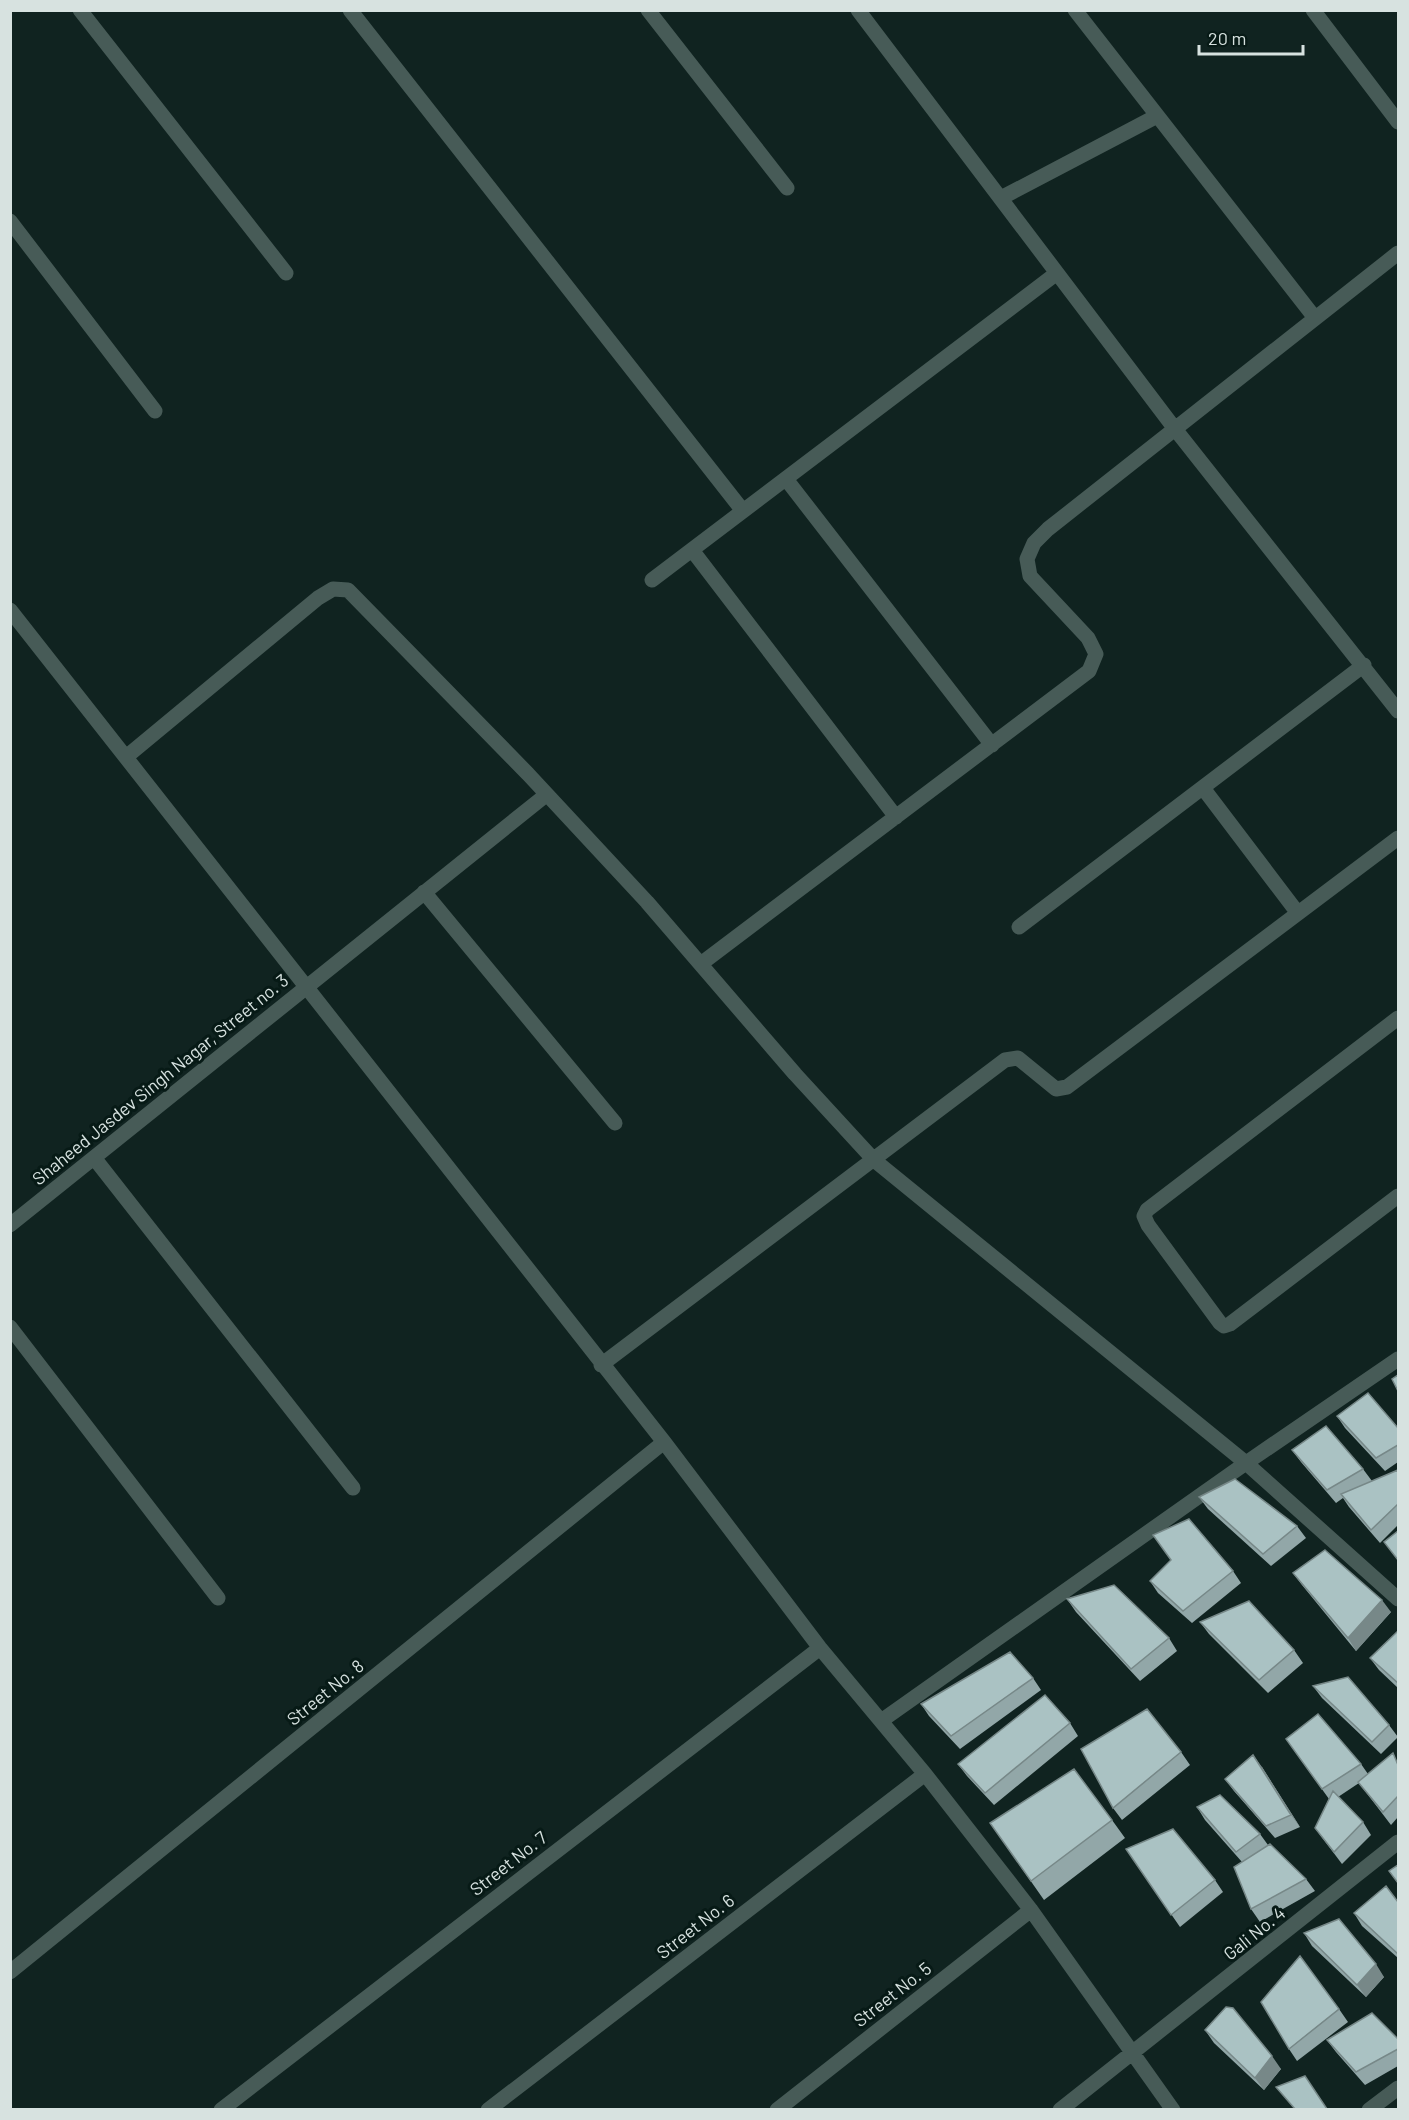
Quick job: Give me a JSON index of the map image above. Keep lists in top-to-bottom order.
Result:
{
  "streets": {
    "street": [
      "Shaheed Jasdev Singh Nagar, Street no. 3",
      "Street No. 8",
      "Street No. 7",
      "Street No. 6",
      "Gali No. 4",
      "Street No. 5"
    ]
  },
  "scale_bar": "20 m"
}
